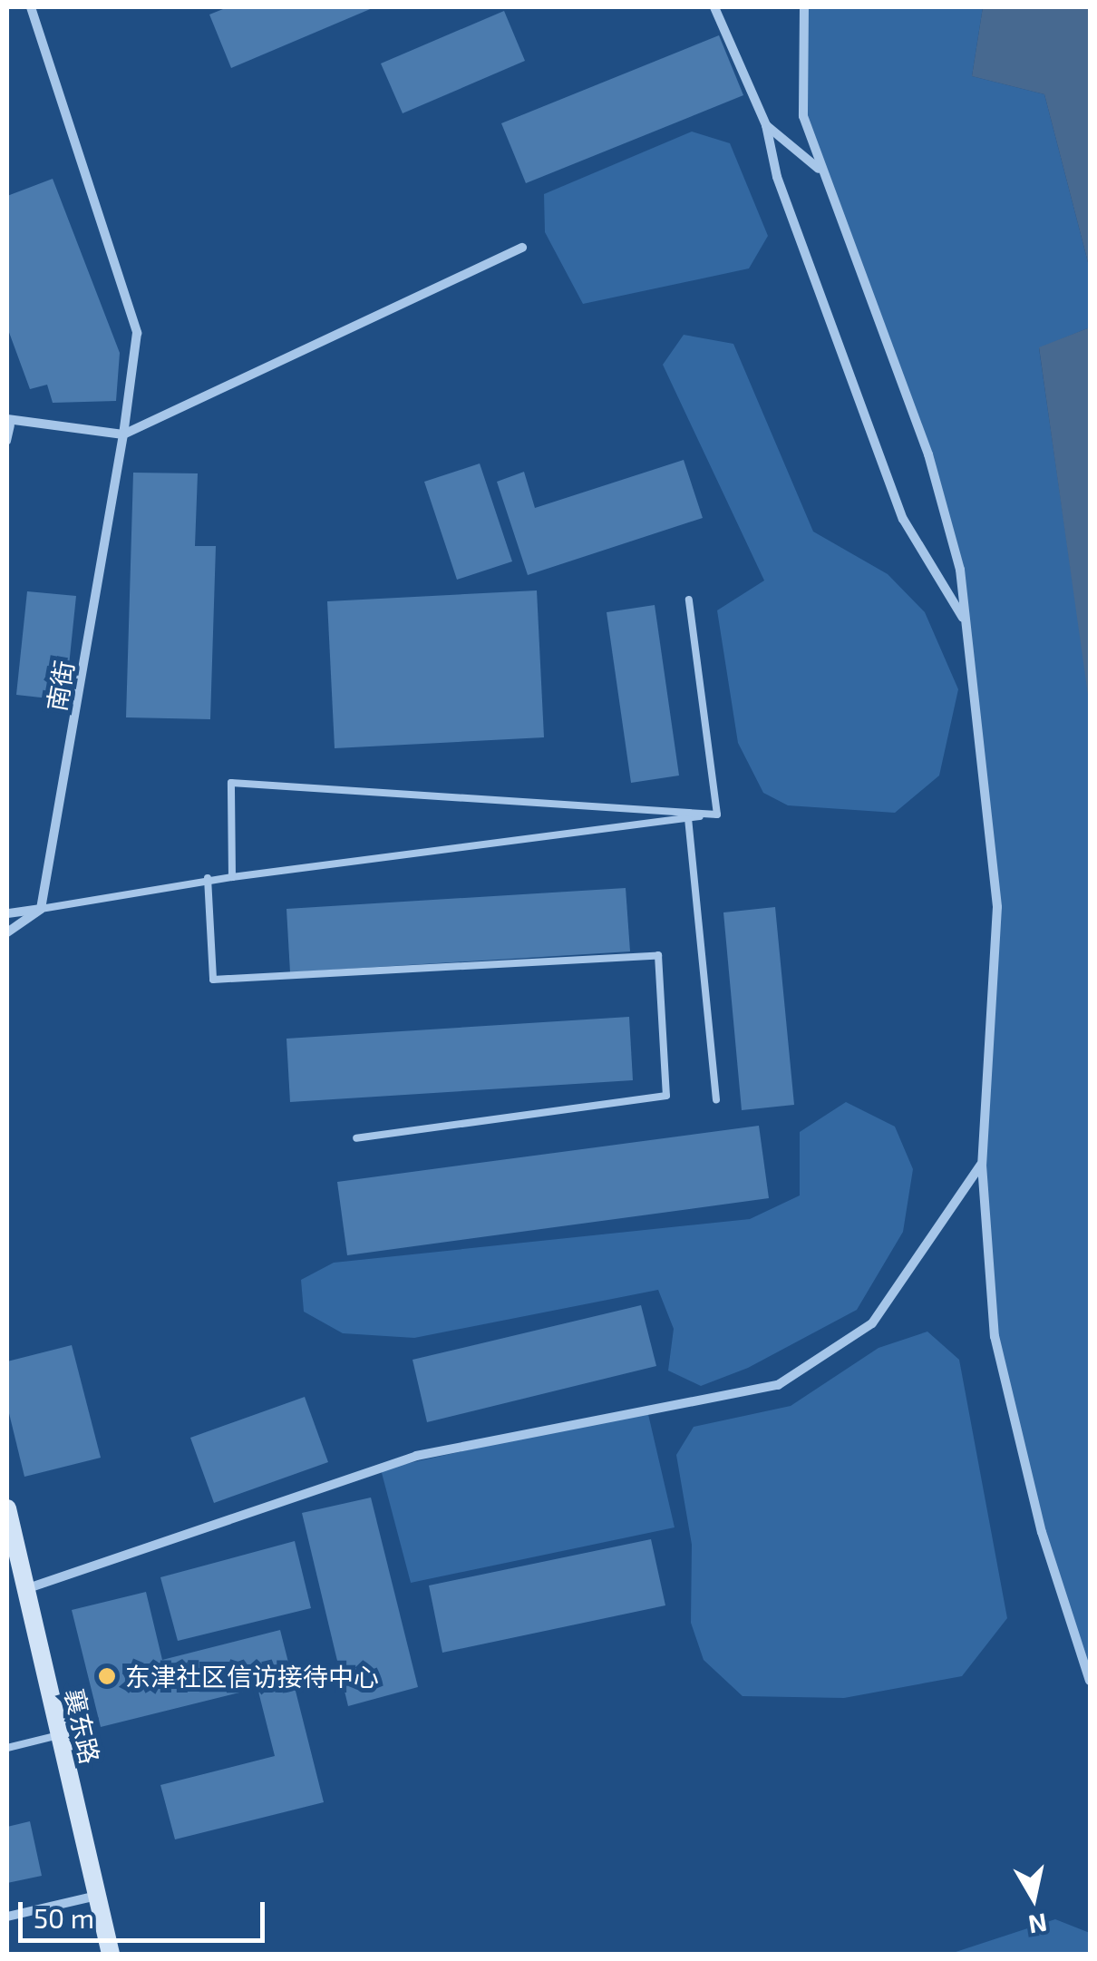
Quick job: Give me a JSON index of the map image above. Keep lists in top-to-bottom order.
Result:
{
  "streets": {
    "street": ["南街", "襄东路"]
  },
  "places": ["东津社区信访接待中心"],
  "scale_bar": "50 m",
  "north": "bottom"
}
